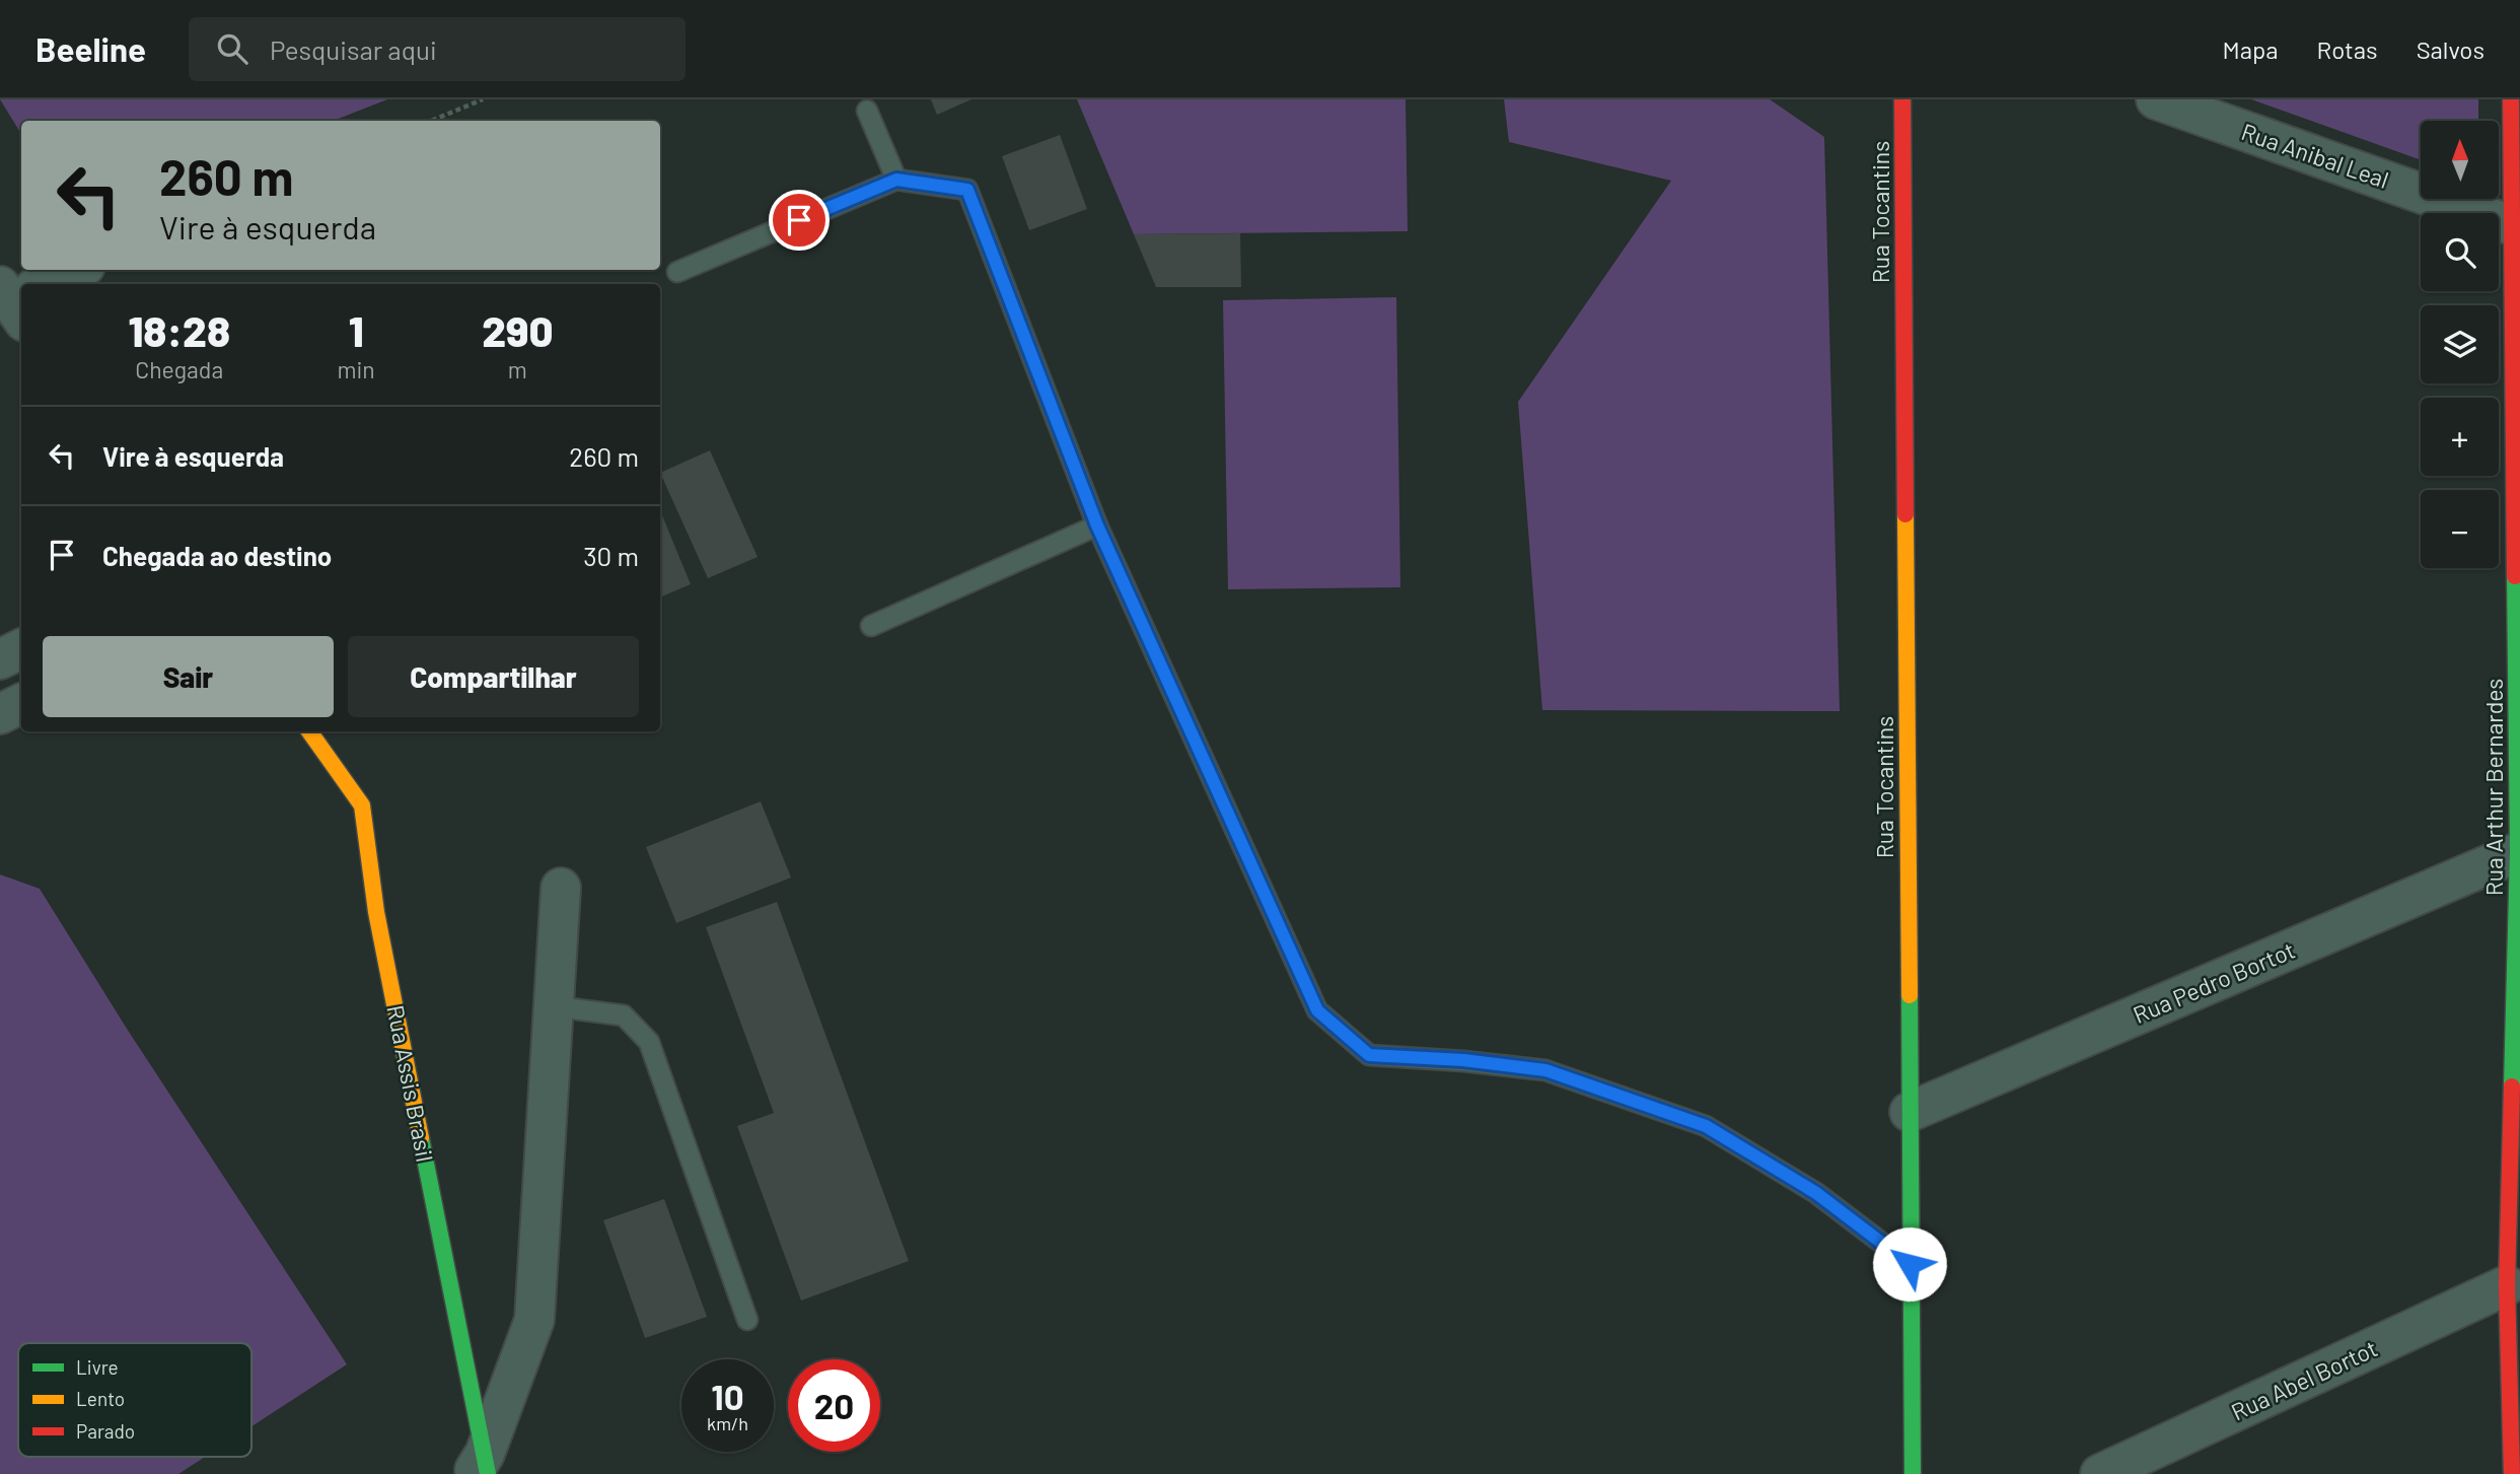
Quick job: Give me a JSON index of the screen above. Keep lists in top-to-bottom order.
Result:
{
  "streets": {
    "street": [
      "Rua Anibal Leal",
      "Rua Tocantins",
      "Rua Arthur Bernardes",
      "Rua Pedro Bortot",
      "Rua Assis Brasil",
      "Rua Abel Bortot"
    ]
  },
  "crossings": [
    ["Rua Anibal Leal", "Rua Arthur Bernardes"],
    ["Rua Tocantins", "Rua Pedro Bortot"],
    ["Rua Arthur Bernardes", "Rua Pedro Bortot"],
    ["Rua Arthur Bernardes", "Rua Abel Bortot"]
  ],
  "legend": ["Livre", "Lento", "Parado"],
  "north": "top",
  "page": {
    "header": "Beeline",
    "search": "Pesquisar aqui",
    "nav": ["Mapa", "Rotas", "Salvos"],
    "map_buttons": ["+", "−"],
    "turn": ["260 m", "Vire à esquerda"],
    "eta": [
      "18:28",
      "Chegada",
      "1",
      "min",
      "290",
      "m"
    ],
    "list": [
      {
        "name": "Vire à esquerda",
        "value": "260 m"
      },
      {
        "name": "Chegada ao destino",
        "value": "30 m"
      }
    ],
    "buttons": ["Sair", "Compartilhar"],
    "speed": "10 km/h",
    "limit": "20"
  }
}
